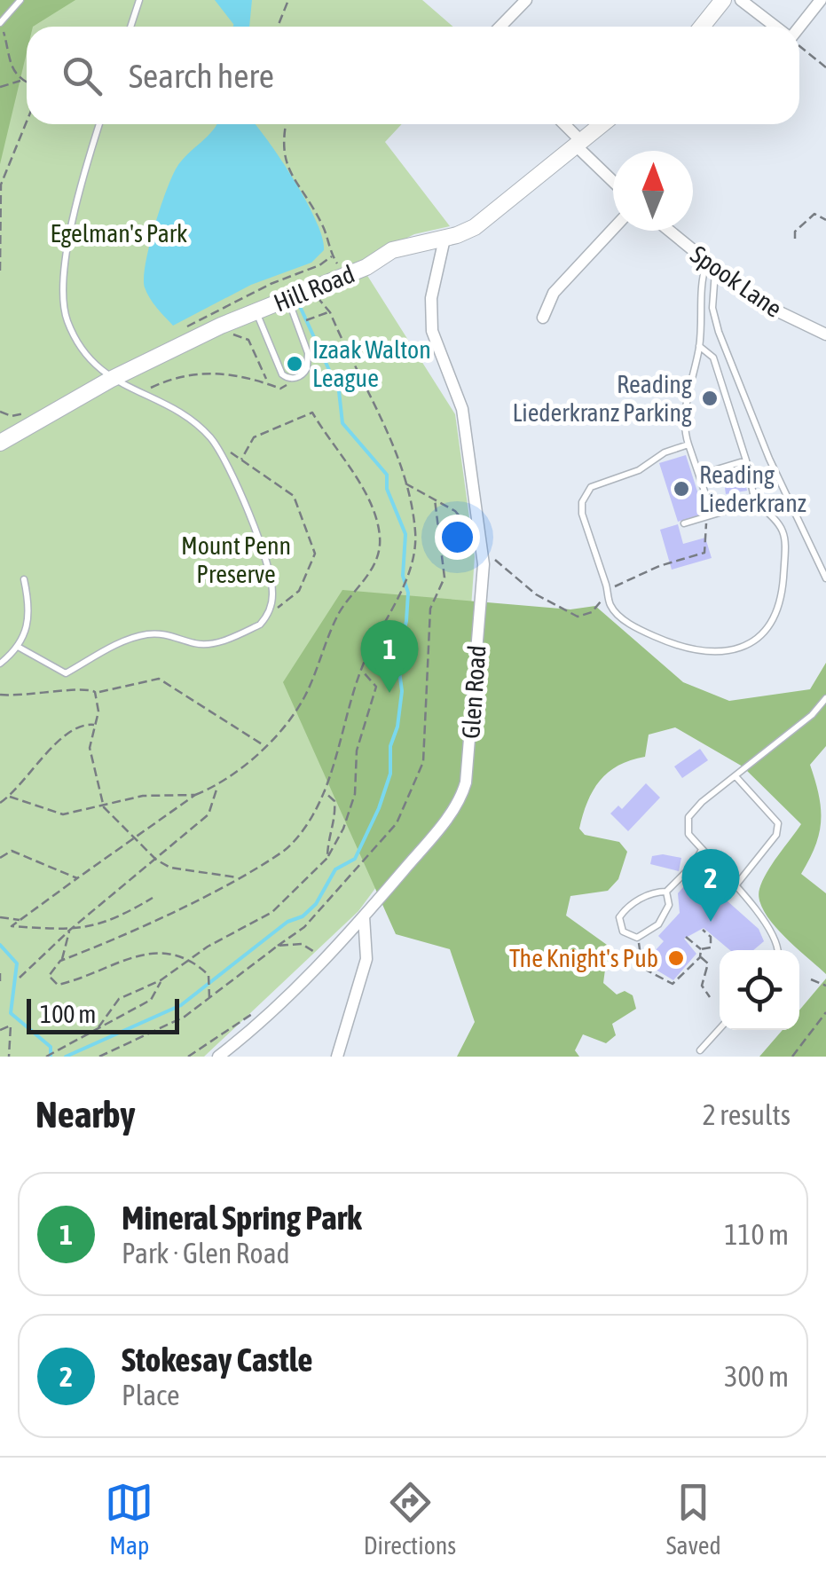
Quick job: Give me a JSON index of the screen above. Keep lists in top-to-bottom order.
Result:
{
  "streets": {
    "street": ["Spook Lane", "Hill Road", "Glen Road"]
  },
  "crossings": [
    ["Hill Road", "Glen Road"]
  ],
  "parks": ["Egelman's Park", "Mount Penn Preserve"],
  "places": [
    "Izaak Walton League",
    "Reading Liederkranz Parking",
    "Reading Liederkranz",
    "The Knight's Pub"
  ],
  "scale_bar": "100 m",
  "north": "top",
  "page": {
    "search": "Search here",
    "pins": ["1", "2"],
    "scale": "100 m",
    "heading": ["Nearby", "2 results"],
    "list": [
      {
        "mark": "1",
        "name": "Mineral Spring Park",
        "note": "Park · Glen Road",
        "value": "110 m"
      },
      {
        "mark": "2",
        "name": "Stokesay Castle",
        "note": "Place",
        "value": "300 m"
      }
    ],
    "nav": ["Map", "Directions", "Saved"]
  }
}
